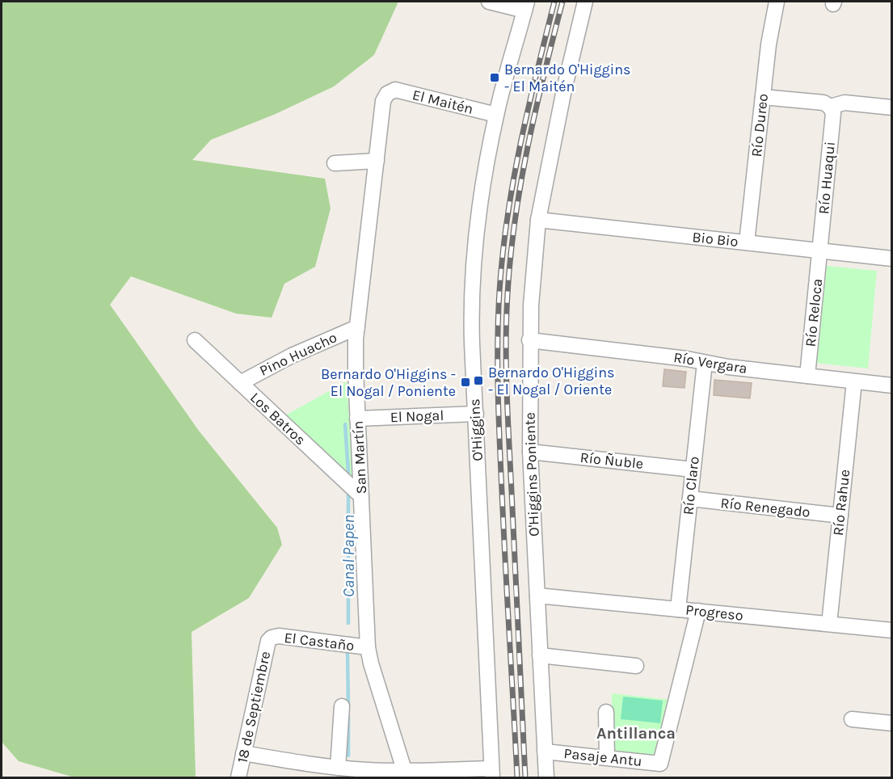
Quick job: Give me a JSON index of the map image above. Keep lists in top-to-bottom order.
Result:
{
  "streets": {
    "street": [
      "El Maitén",
      "Río Dureo",
      "Río Huaqui",
      "Bio Bio",
      "Río Reloca",
      "Pino Huacho",
      "Río Vergara",
      "El Nogal",
      "Los Batros",
      "O'Higgins",
      "San Martín",
      "Río Ñuble",
      "O'Higgins Poniente",
      "Río Claro",
      "Río Rahue",
      "Río Renegado",
      "Progreso",
      "El Castaño",
      "18 de Septiembre",
      "Pasaje Antu"
    ]
  },
  "crossings": [
    ["El Maitén", "O'Higgins"],
    ["El Maitén", "San Martín"],
    ["Río Dureo", "Bio Bio"],
    ["Río Huaqui", "Bio Bio"],
    ["Río Huaqui", "Río Reloca"],
    ["Bio Bio", "Río Reloca"],
    ["Bio Bio", "O'Higgins Poniente"],
    ["Río Reloca", "Río Vergara"],
    ["Pino Huacho", "Los Batros"],
    ["Pino Huacho", "San Martín"],
    ["Río Vergara", "O'Higgins Poniente"],
    ["Río Vergara", "Río Claro"],
    ["Río Vergara", "Río Rahue"],
    ["El Nogal", "O'Higgins"],
    ["El Nogal", "San Martín"],
    ["Los Batros", "San Martín"],
    ["San Martín", "El Castaño"],
    ["Río Ñuble", "O'Higgins Poniente"],
    ["Río Ñuble", "Río Claro"],
    ["O'Higgins Poniente", "Progreso"],
    ["O'Higgins Poniente", "Pasaje Antu"],
    ["Río Claro", "Río Renegado"],
    ["Río Claro", "Progreso"],
    ["Río Rahue", "Río Renegado"],
    ["Río Rahue", "Progreso"],
    ["Progreso", "Pasaje Antu"],
    ["El Castaño", "18 de Septiembre"]
  ],
  "districts": ["Antillanca"],
  "water": ["Canal Papen"],
  "places": {
    "transit": ["Bernardo O'Higgins - El Maitén", "Bernardo O'Higgins - El Nogal / Oriente", "Bernardo O'Higgins - El Nogal / Poniente"]
  }
}
